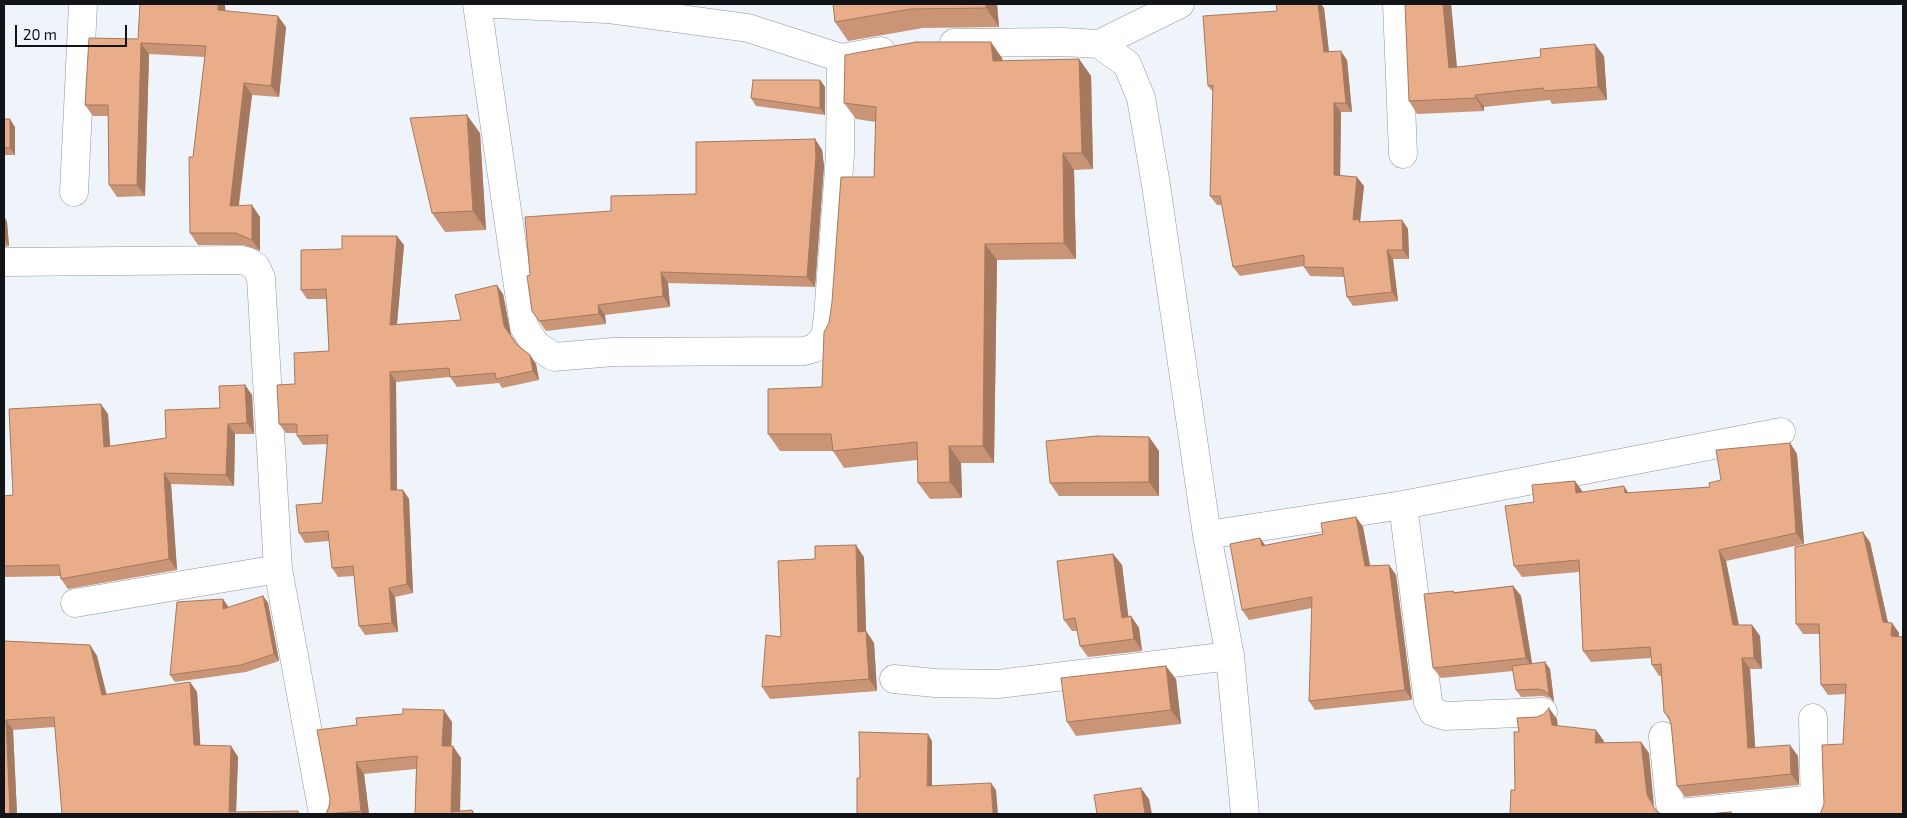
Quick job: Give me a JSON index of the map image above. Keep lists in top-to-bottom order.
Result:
{
  "scale_bar": "20 m"
}
